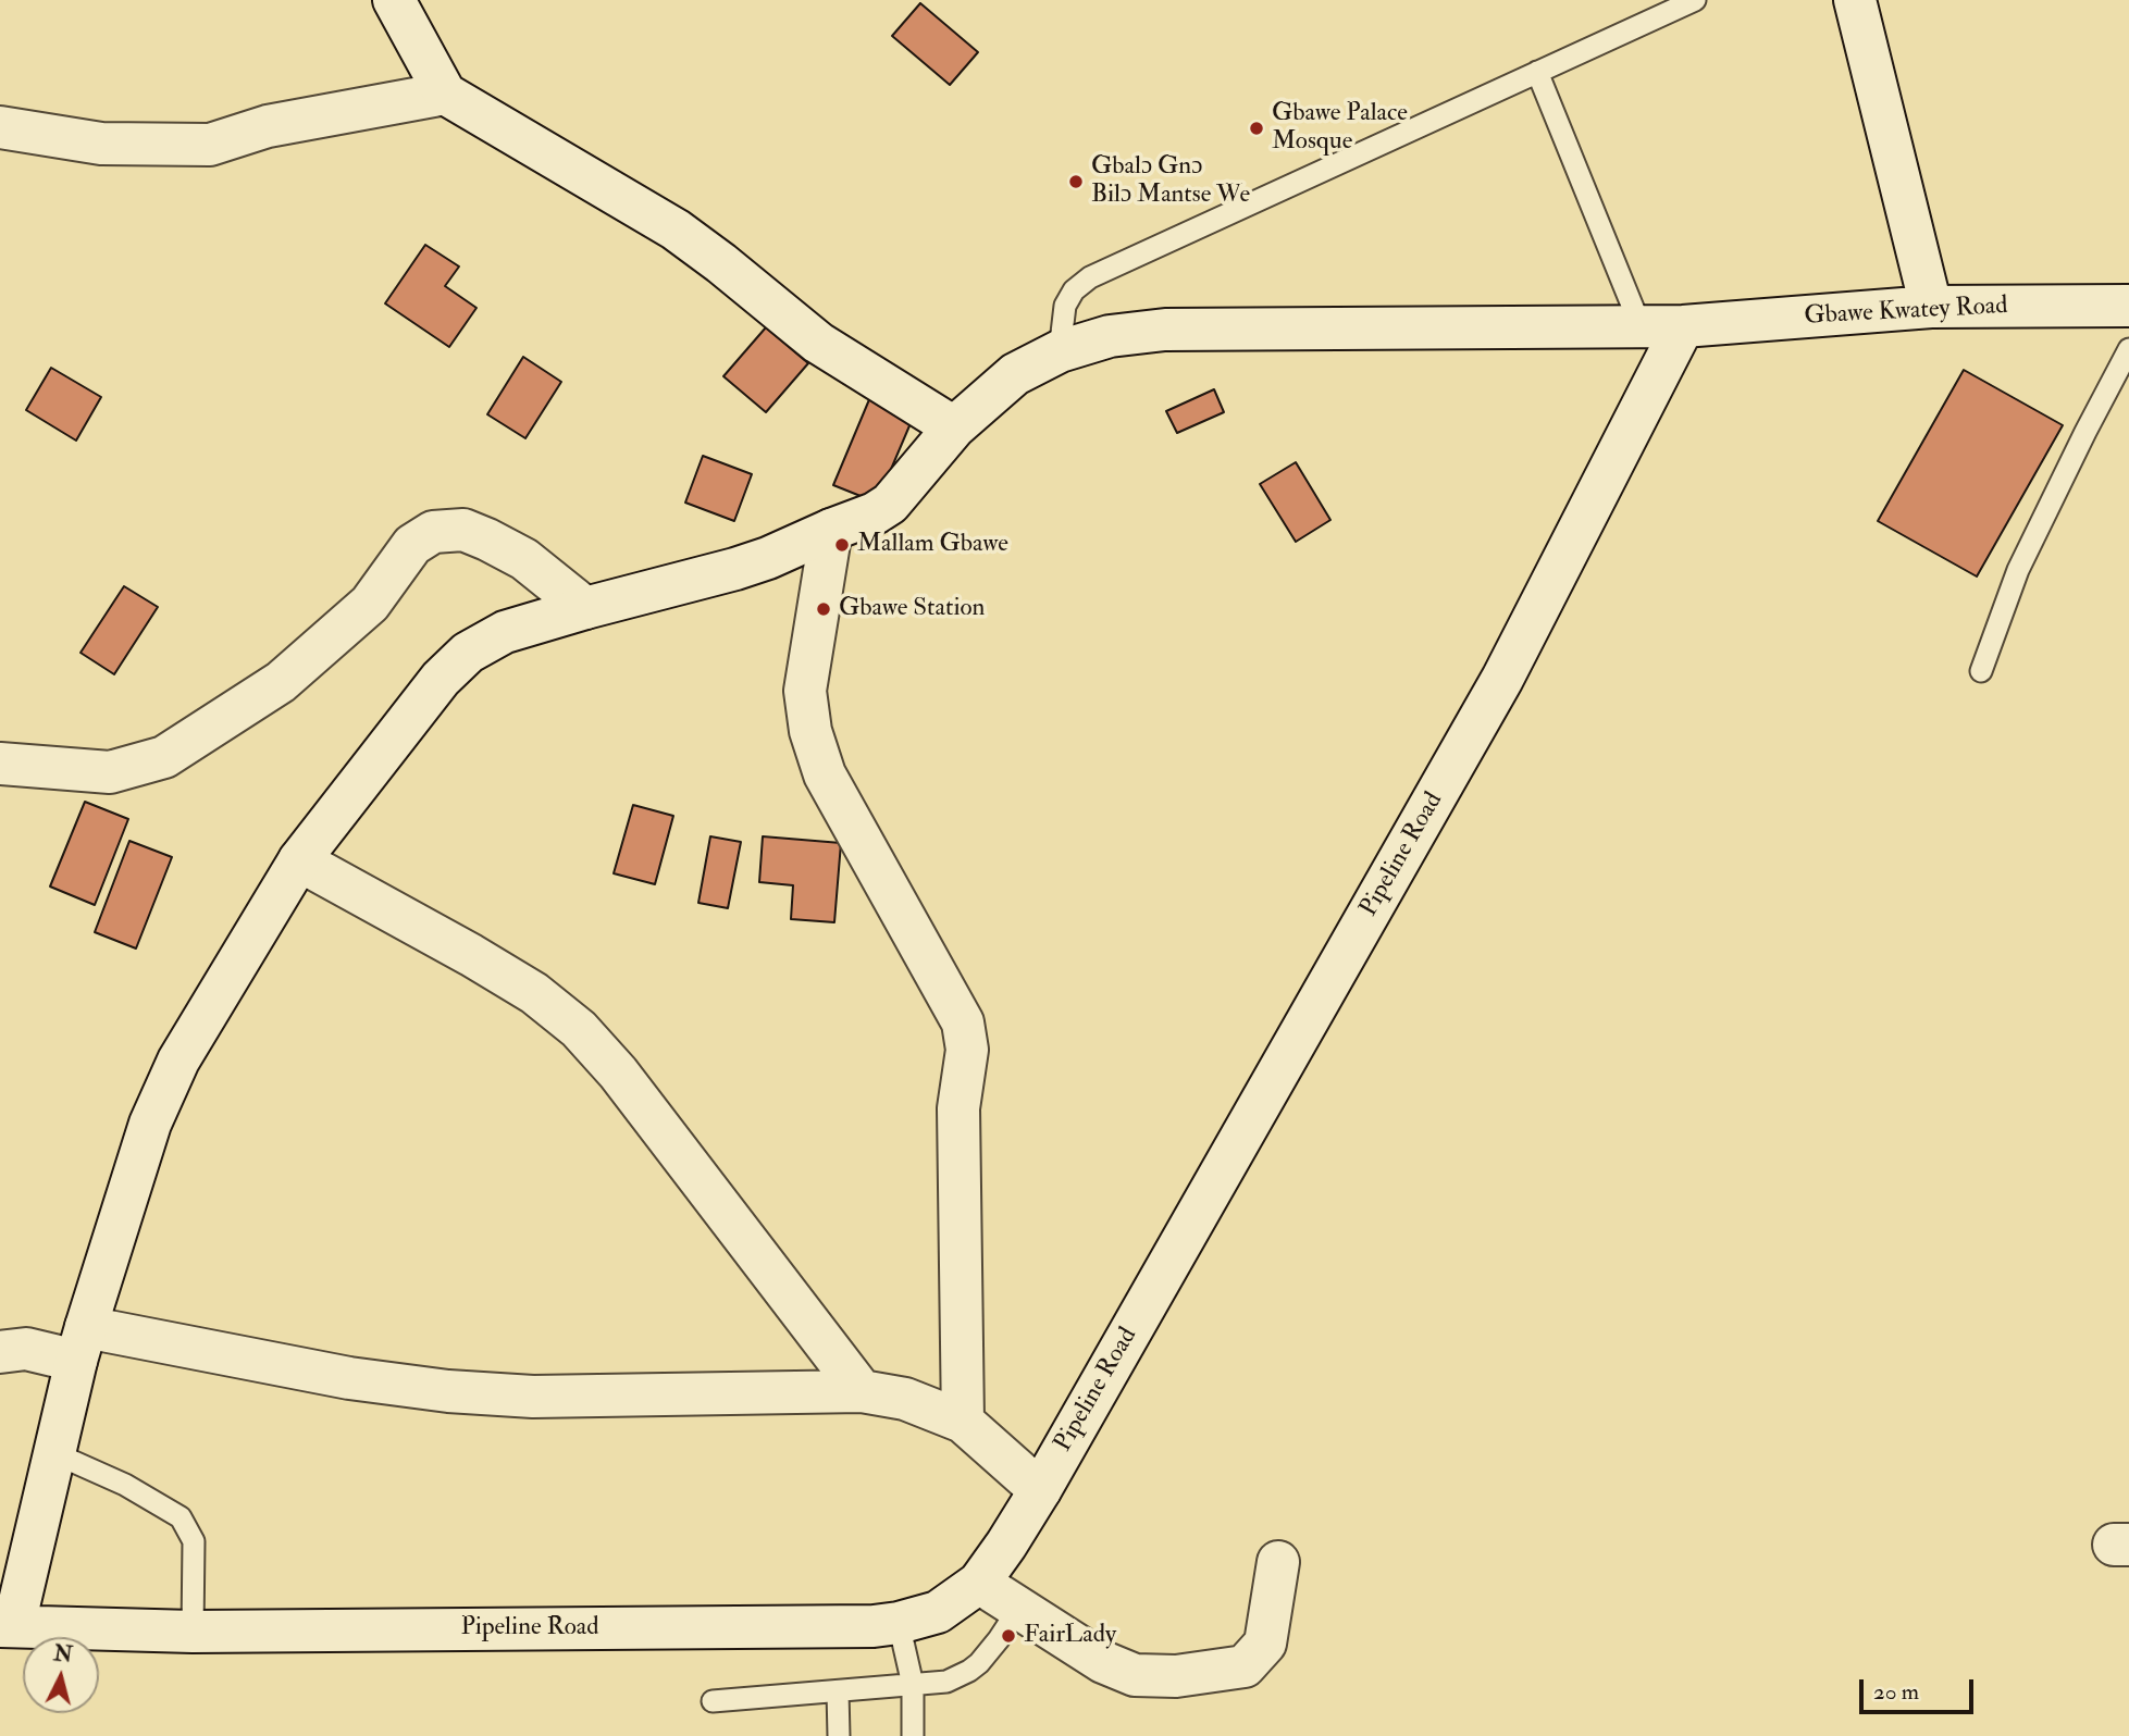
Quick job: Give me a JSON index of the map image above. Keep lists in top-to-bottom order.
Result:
{
  "streets": {
    "street": ["Gbawe Kwatey Road", "Pipeline Road"]
  },
  "crossings": [
    ["Gbawe Kwatey Road", "Pipeline Road"]
  ],
  "places": [
    "Gbawe Palace Mosque",
    "Gbalɔ Gnɔ Bilɔ Mantse We",
    "Mallam Gbawe",
    "Gbawe Station",
    "FairLady"
  ],
  "scale_bar": "20 m",
  "north": "top"
}
